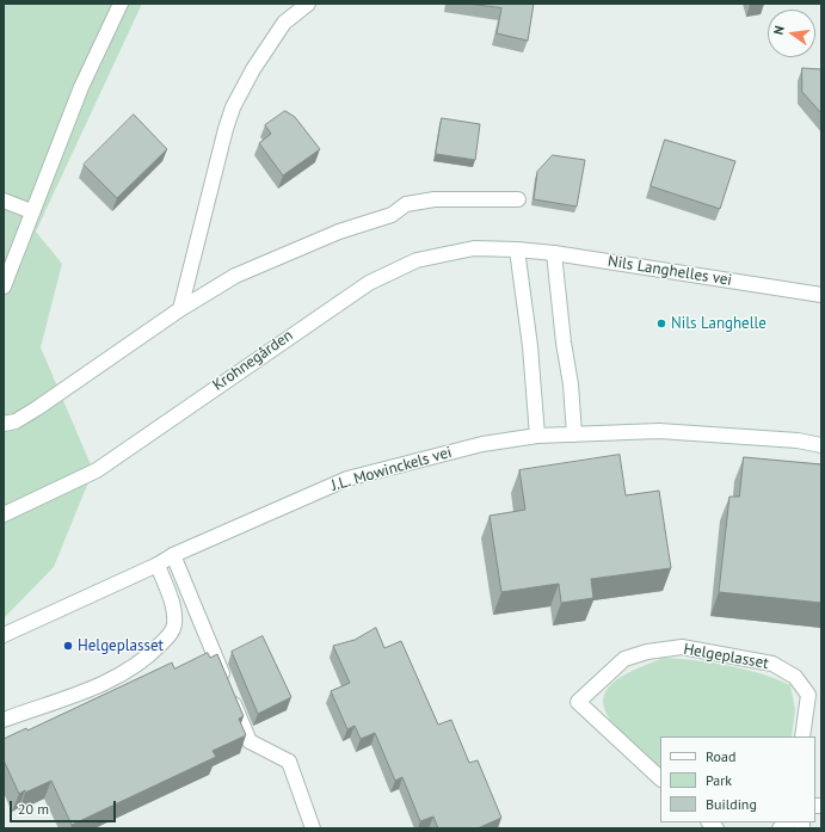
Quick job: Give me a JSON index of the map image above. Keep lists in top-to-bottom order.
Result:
{
  "streets": {
    "main road": [
      "Nils Langhelles vei",
      "Krohnegården",
      "J.L. Mowinckels vei",
      "Helgeplasset"
    ]
  },
  "crossings": [
    ["Nils Langhelles vei", "Krohnegården"]
  ],
  "places": ["Nils Langhelle", "Helgeplasset"],
  "legend": ["Road", "Park", "Building"],
  "scale_bar": "20 m",
  "north": "left"
}
